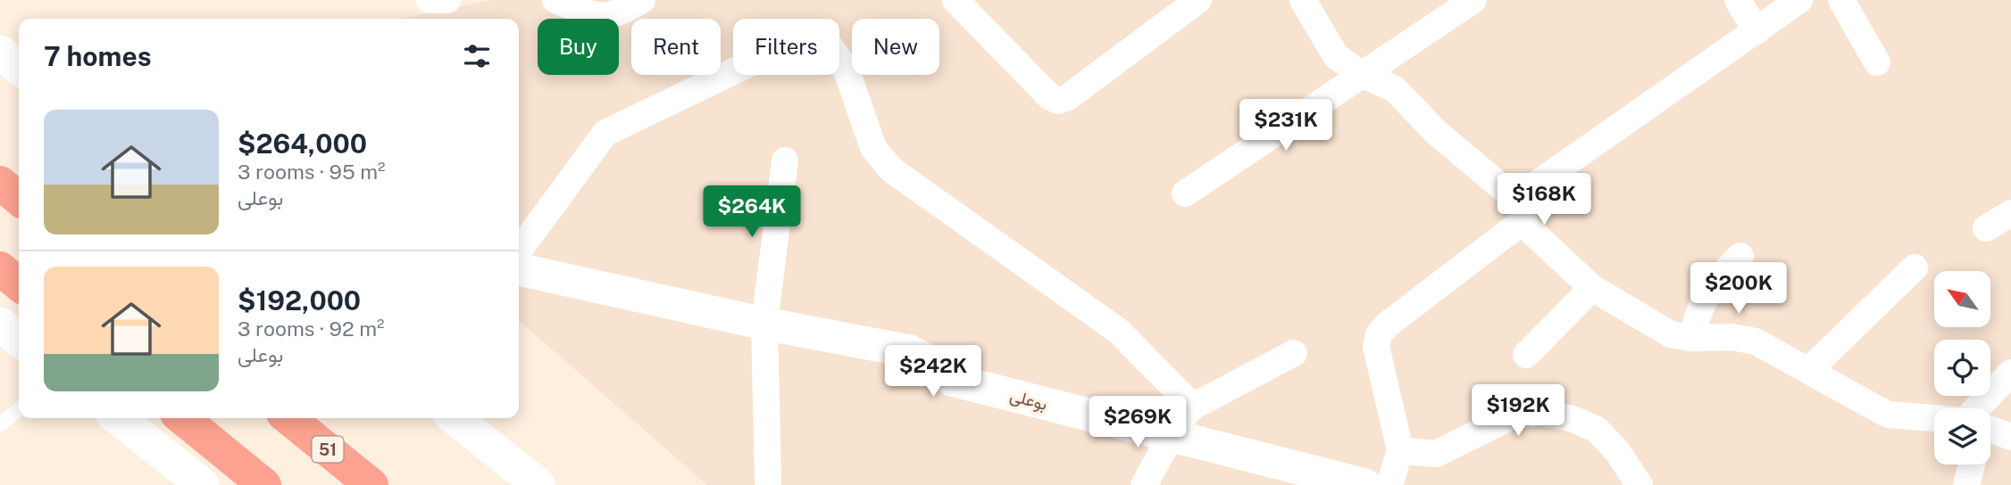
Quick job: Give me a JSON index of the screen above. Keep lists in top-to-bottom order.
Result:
{
  "streets": {
    "highway": ["51"],
    "street": ["بوعلی"]
  },
  "north": "top left",
  "page": {
    "chip": [
      "Buy",
      "Rent",
      "Filters",
      "New"
    ],
    "heading": "7 homes",
    "list": [
      {
        "name": "$264,000",
        "note": "3 rooms · 95 m² · بوعلی"
      },
      {
        "name": "$192,000",
        "note": "3 rooms · 92 m² · بوعلی"
      }
    ],
    "price": [
      "$231K",
      "$168K",
      "$264K",
      "$200K",
      "$242K",
      "$192K",
      "$269K"
    ]
  }
}
